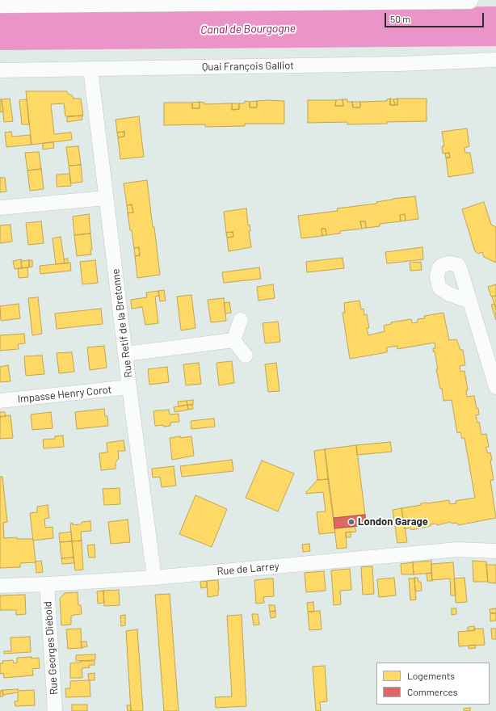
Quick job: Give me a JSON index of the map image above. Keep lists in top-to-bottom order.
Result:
{
  "streets": {
    "street": [
      "Quai François Galliot",
      "Rue Retif de la Bretonne",
      "Impasse Henry Corot",
      "Rue de Larrey",
      "Rue Georges Diebold"
    ]
  },
  "crossings": [
    ["Quai François Galliot", "Rue Retif de la Bretonne"],
    ["Rue Retif de la Bretonne", "Impasse Henry Corot"],
    ["Rue Retif de la Bretonne", "Rue de Larrey"],
    ["Rue de Larrey", "Rue Georges Diebold"]
  ],
  "water": ["Canal de Bourgogne"],
  "places": ["London Garage"],
  "legend": ["Logements", "Commerces"],
  "scale_bar": "50 m"
}
